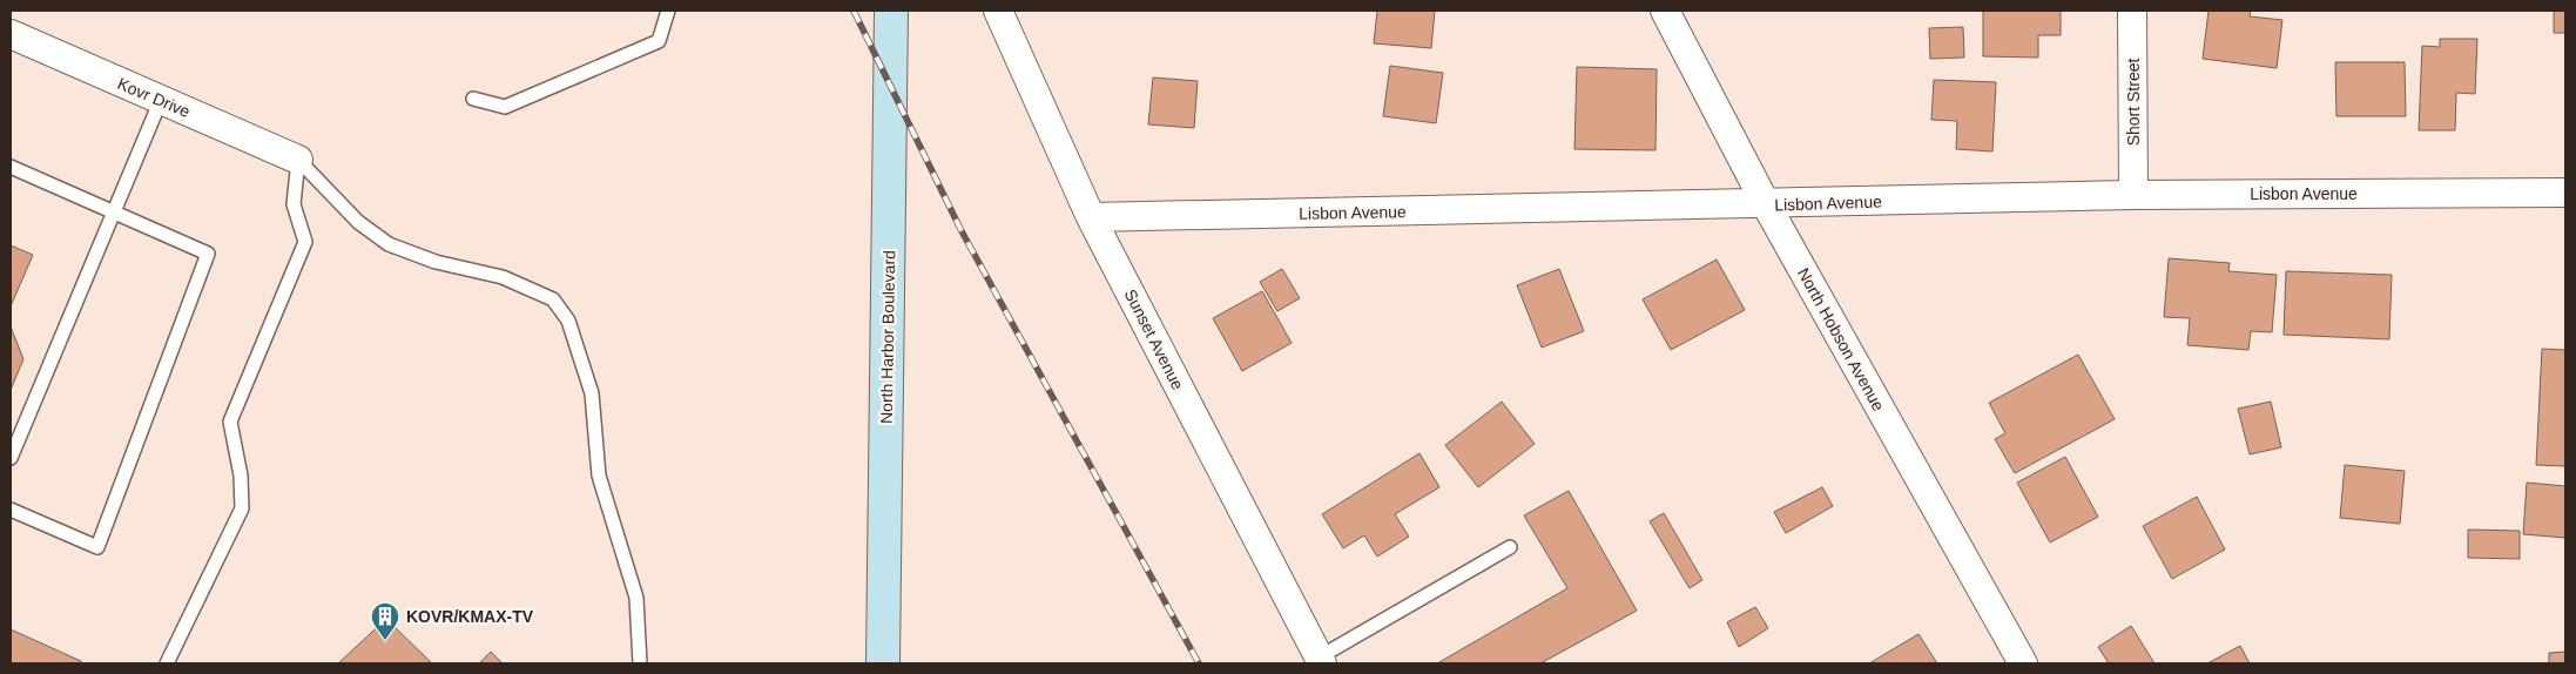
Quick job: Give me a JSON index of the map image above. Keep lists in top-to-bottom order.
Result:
{
  "streets": {
    "main road": ["North Harbor Boulevard"],
    "street": [
      "Kovr Drive",
      "Short Street",
      "Lisbon Avenue",
      "Sunset Avenue",
      "North Hobson Avenue"
    ]
  },
  "crossings": [
    ["Short Street", "Lisbon Avenue"],
    ["Lisbon Avenue", "Sunset Avenue"],
    ["Lisbon Avenue", "North Hobson Avenue"]
  ],
  "places": {
    "building": ["KOVR/KMAX-TV"]
  }
}
